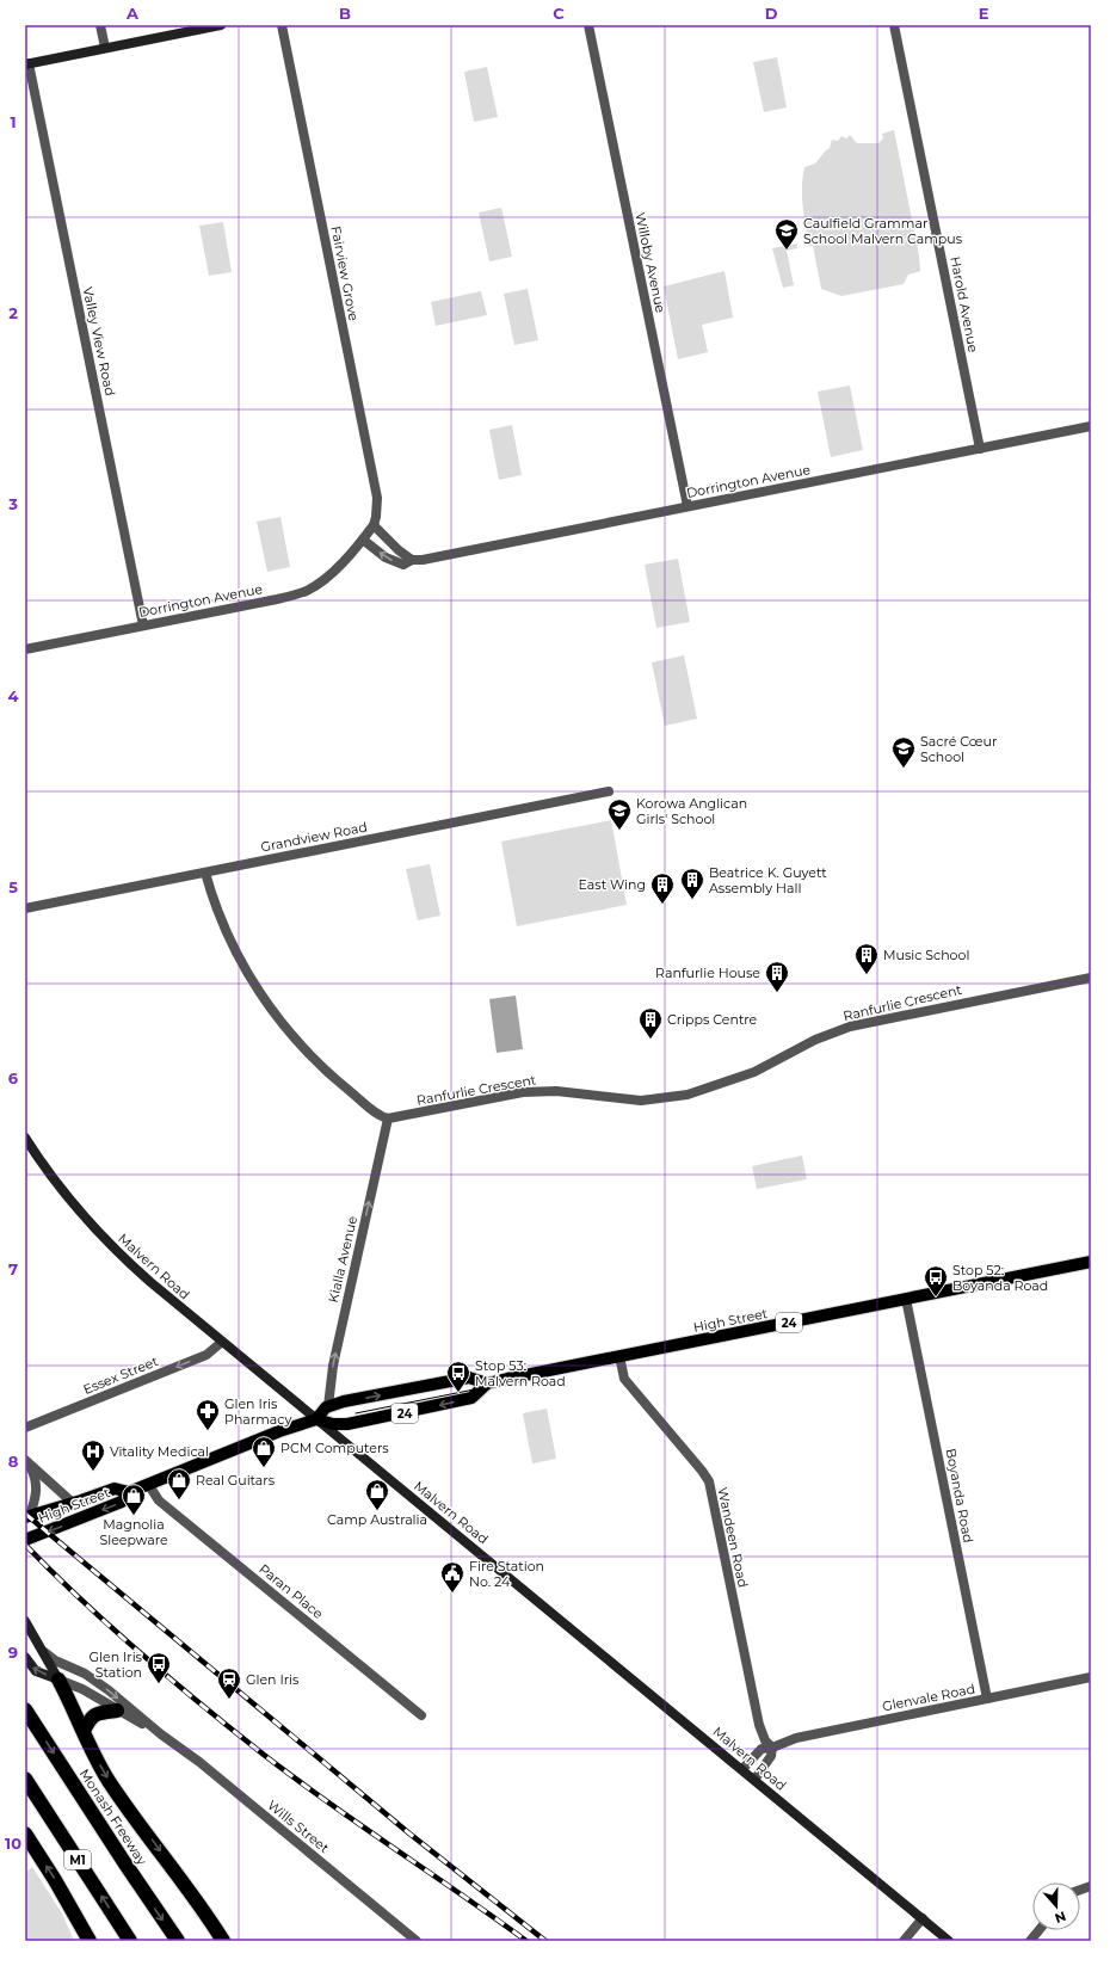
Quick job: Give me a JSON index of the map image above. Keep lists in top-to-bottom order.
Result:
{
  "streets": {
    "highway": ["Monash Freeway", "M1"],
    "main road": [
      "Malvern Road",
      "High Street",
      "24",
      "Wills Street"
    ],
    "street": [
      "Willoby Avenue",
      "Fairview Grove",
      "Harold Avenue",
      "Valley View Road",
      "Dorrington Avenue",
      "Grandview Road",
      "Ranfurlie Crescent",
      "Kialla Avenue",
      "Essex Street",
      "Boyanda Road",
      "Wandeen Road",
      "Paran Place",
      "Glenvale Road"
    ]
  },
  "crossings": [
    ["Willoby Avenue", "Dorrington Avenue"],
    ["Fairview Grove", "Dorrington Avenue"],
    ["Harold Avenue", "Dorrington Avenue"],
    ["Valley View Road", "Dorrington Avenue"],
    ["Ranfurlie Crescent", "Kialla Avenue"],
    ["Kialla Avenue", "High Street"],
    ["Malvern Road", "High Street"],
    ["Malvern Road", "Essex Street"],
    ["Malvern Road", "Glenvale Road"],
    ["High Street", "Boyanda Road"],
    ["High Street", "Wandeen Road"],
    ["High Street", "Paran Place"],
    ["Boyanda Road", "Glenvale Road"],
    ["Wandeen Road", "Glenvale Road"]
  ],
  "one_way": ["Kialla Avenue", "Essex Street"],
  "places": {
    "school or university": ["Caulfield Grammar School Malvern Campus", "Sacré Cœur School", "Korowa Anglican Girls' School"],
    "building": [
      "Beatrice K. Guyett Assembly Hall",
      "East Wing",
      "Music School",
      "Ranfurlie House",
      "Cripps Centre"
    ],
    "bus stop": ["Stop 52: Boyanda Road", "Stop 53: Malvern Road", "Glen Iris Station"],
    "pharmacy": ["Glen Iris Pharmacy"],
    "shop": [
      "PCM Computers",
      "Real Guitars",
      "Camp Australia",
      "Magnolia Sleepware"
    ],
    "hospital": ["Vitality Medical"],
    "public building": ["Fire Station No. 24"],
    "station": ["Glen Iris"]
  },
  "north": "bottom",
  "grid": {
    "columns": [
      "A",
      "B",
      "C",
      "D",
      "E"
    ],
    "rows": [
      "1",
      "2",
      "3",
      "4",
      "5",
      "6",
      "7",
      "8",
      "9",
      "10"
    ]
  }
}
